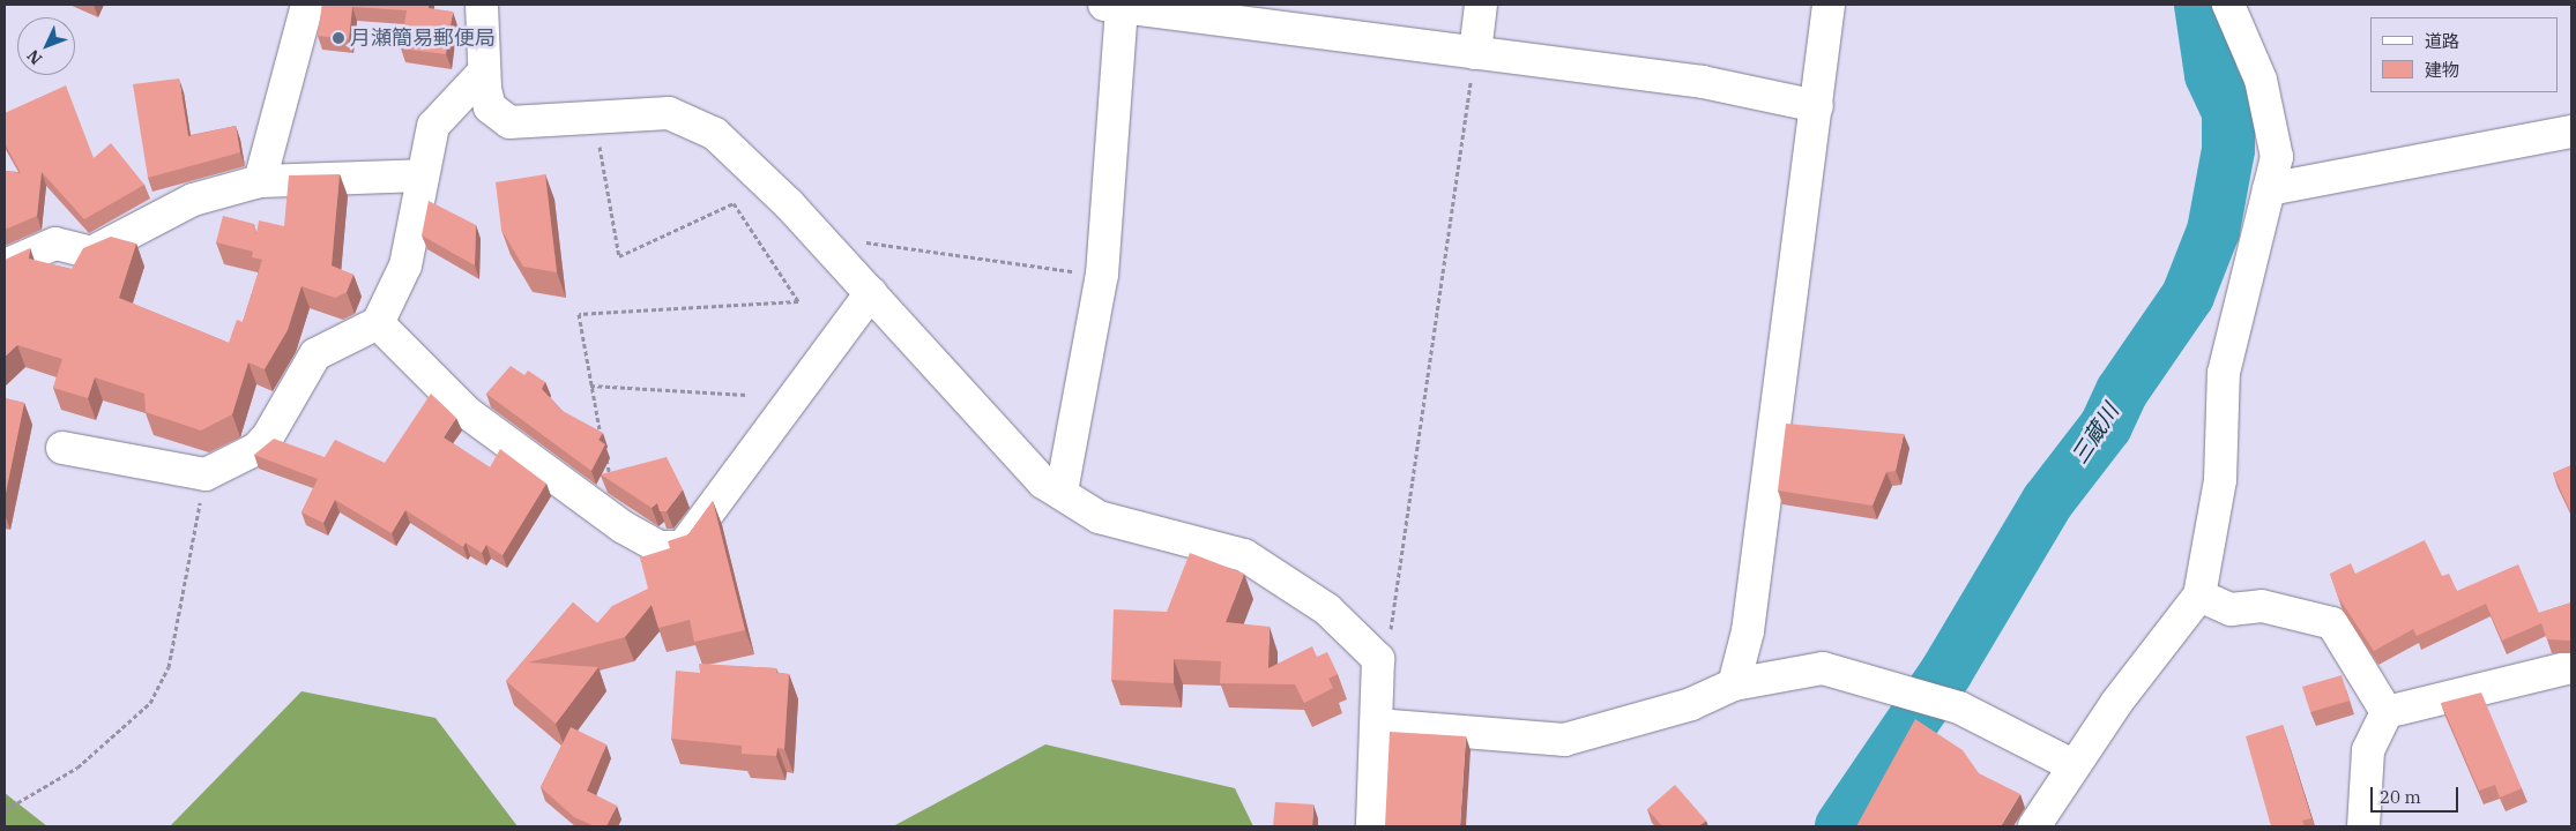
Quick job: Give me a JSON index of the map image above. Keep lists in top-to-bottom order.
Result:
{
  "water": ["三蔵川"],
  "places": ["月瀬簡易郵便局"],
  "legend": ["道路", "建物"],
  "scale_bar": "20 m",
  "north": "bottom left"
}
